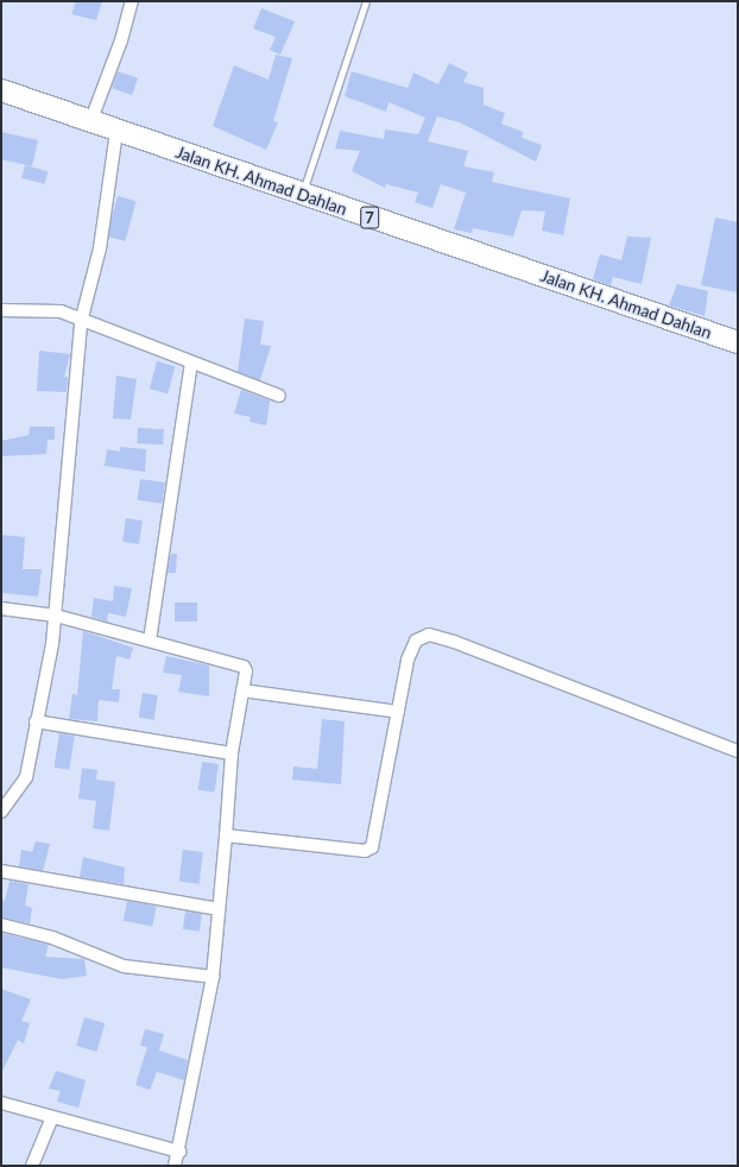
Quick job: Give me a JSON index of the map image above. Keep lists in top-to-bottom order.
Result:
{
  "streets": {
    "highway": ["Jalan KH. Ahmad Dahlan", "7"]
  }
}
